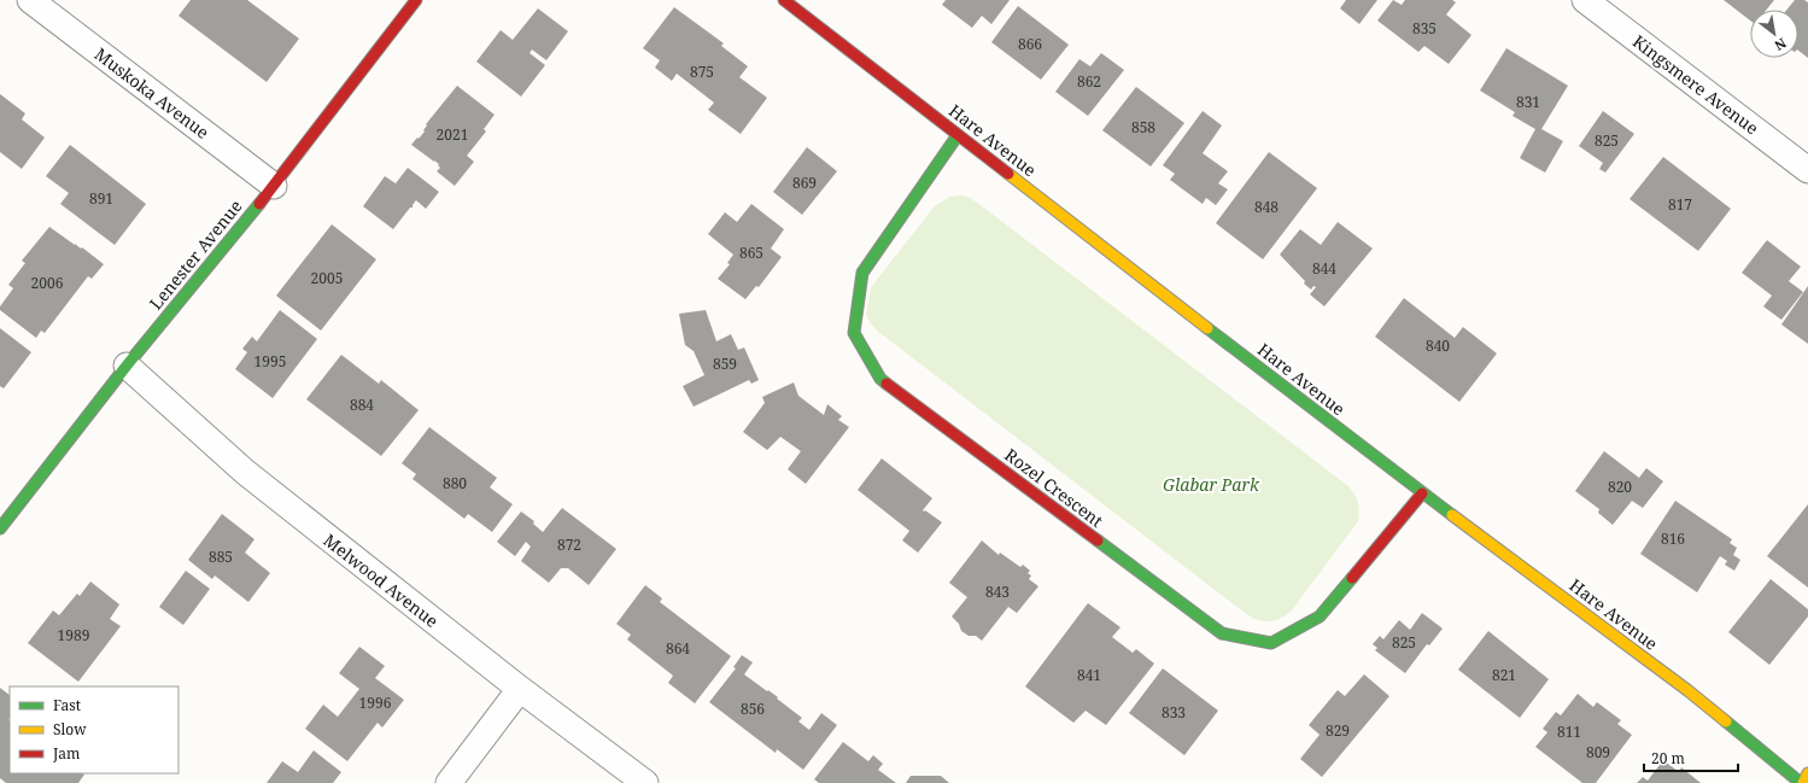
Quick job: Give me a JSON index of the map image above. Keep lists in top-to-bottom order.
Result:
{
  "streets": {
    "street": [
      "Kingsmere Avenue",
      "Muskoka Avenue",
      "Hare Avenue",
      "Lenester Avenue",
      "Rozel Crescent",
      "Melwood Avenue"
    ]
  },
  "crossings": [
    ["Muskoka Avenue", "Lenester Avenue"],
    ["Hare Avenue", "Rozel Crescent"],
    ["Lenester Avenue", "Melwood Avenue"]
  ],
  "parks": ["Glabar Park"],
  "house_numbers": [
    "835",
    "866",
    "875",
    "862",
    "831",
    "858",
    "2021",
    "825",
    "869",
    "891",
    "817",
    "848",
    "865",
    "844",
    "2005",
    "2006",
    "840",
    "1995",
    "859",
    "884",
    "880",
    "820",
    "816",
    "872",
    "885",
    "843",
    "1989",
    "825",
    "864",
    "841",
    "821",
    "1996",
    "856",
    "833",
    "829",
    "811",
    "809"
  ],
  "legend": ["Fast", "Slow", "Jam"],
  "scale_bar": "20 m",
  "north": "bottom right"
}
